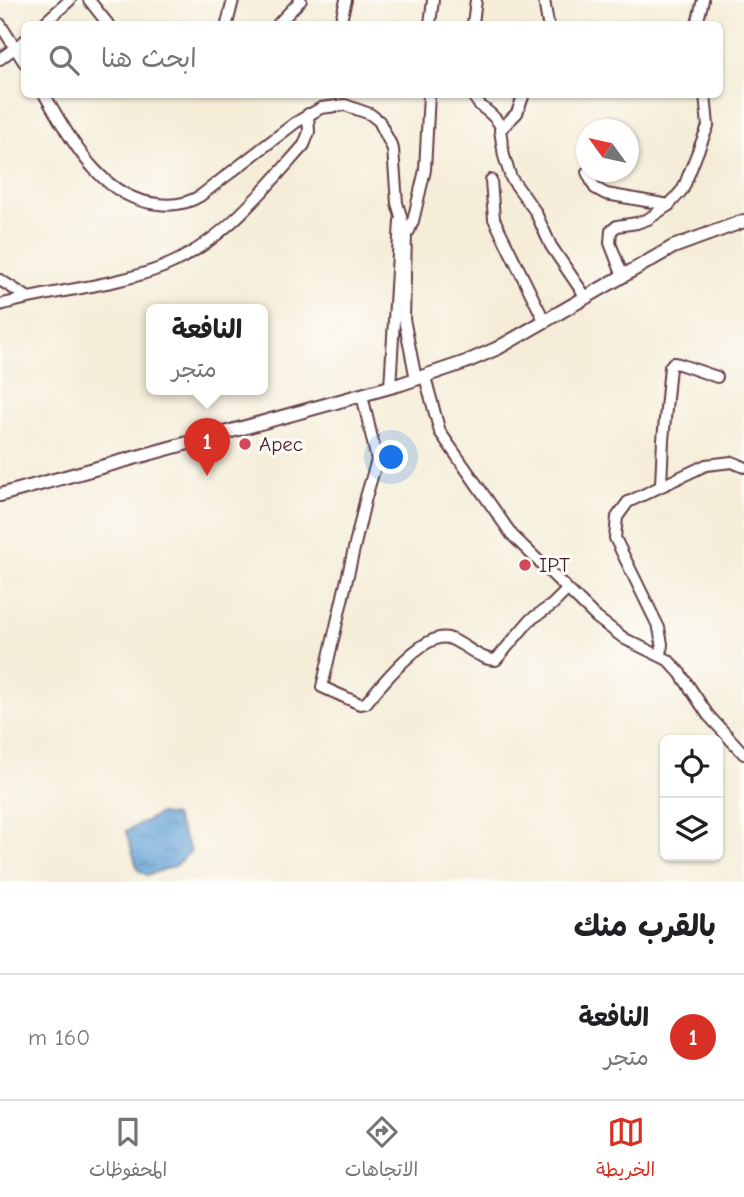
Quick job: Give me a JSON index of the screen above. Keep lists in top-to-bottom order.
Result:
{
  "places": ["Apec", "IPT"],
  "north": "top left",
  "page": {
    "search": "ابحث هنا",
    "popup": ["النافعة", "متجر"],
    "pins": "1",
    "heading": "بالقرب منك",
    "list": [
      {
        "mark": "1",
        "name": "النافعة",
        "note": "متجر",
        "value": "160 m"
      }
    ],
    "nav": ["الخريطة", "الاتجاهات", "المحفوظات"]
  }
}
